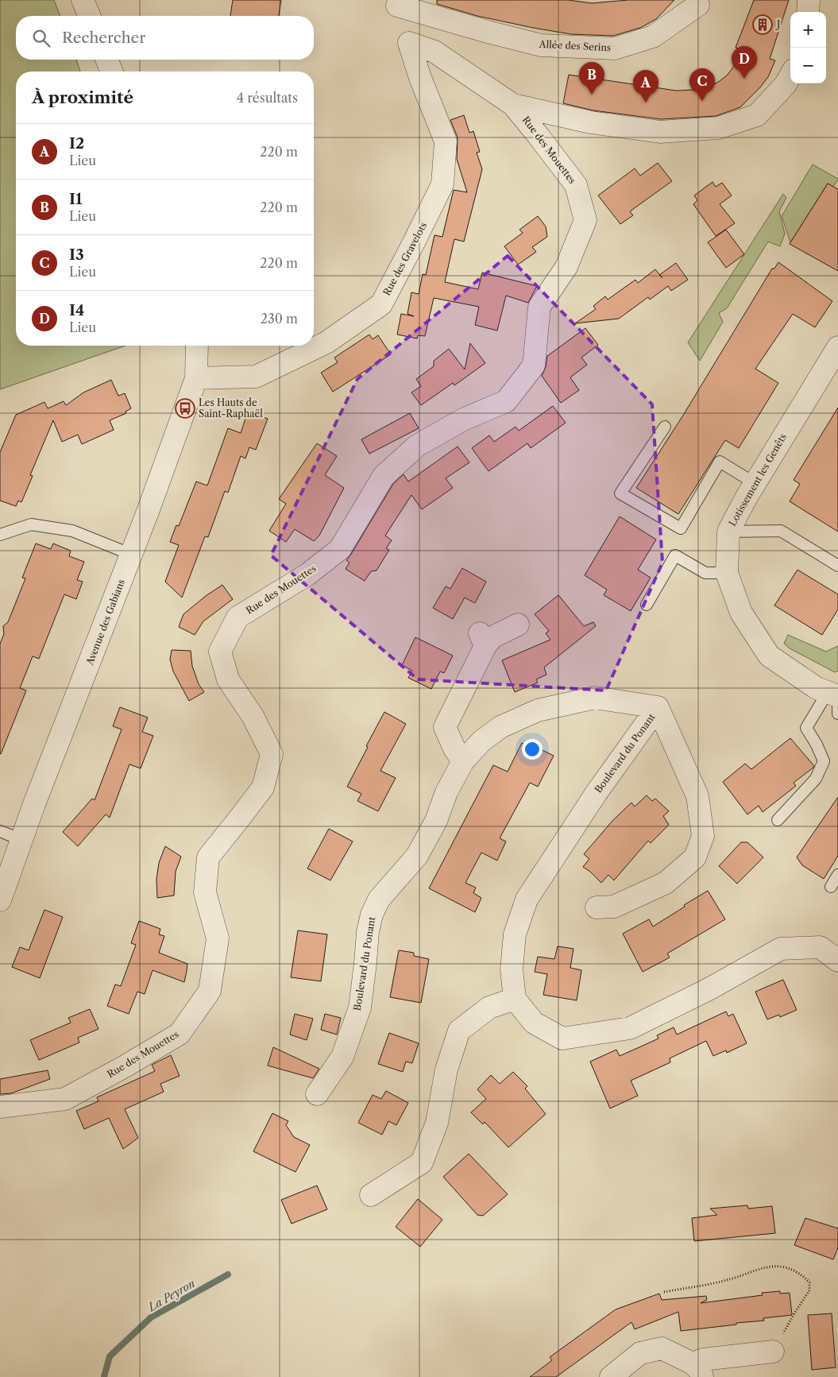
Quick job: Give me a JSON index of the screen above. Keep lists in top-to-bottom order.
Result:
{
  "streets": {
    "street": [
      "Allée des Serins",
      "Rue des Mouettes",
      "Rue des Gravelots",
      "Lotissement les Genêts",
      "Avenue des Gabians",
      "Boulevard du Ponant"
    ]
  },
  "crossings": [
    ["Rue des Mouettes", "Rue des Gravelots"],
    ["Rue des Gravelots", "Avenue des Gabians"]
  ],
  "water": ["La Peyron"],
  "places": {
    "building": ["J"],
    "bus stop": ["Les Hauts de Saint-Raphaël"]
  },
  "page": {
    "map_buttons": ["+", "−"],
    "search": "Rechercher",
    "pins": [
      "D",
      "B",
      "C",
      "A"
    ],
    "heading": ["À proximité", "4 résultats"],
    "list": [
      {
        "mark": "A",
        "name": "I2",
        "note": "Lieu",
        "value": "220 m"
      },
      {
        "mark": "B",
        "name": "I1",
        "note": "Lieu",
        "value": "220 m"
      },
      {
        "mark": "C",
        "name": "I3",
        "note": "Lieu",
        "value": "220 m"
      },
      {
        "mark": "D",
        "name": "I4",
        "note": "Lieu",
        "value": "230 m"
      }
    ]
  }
}
